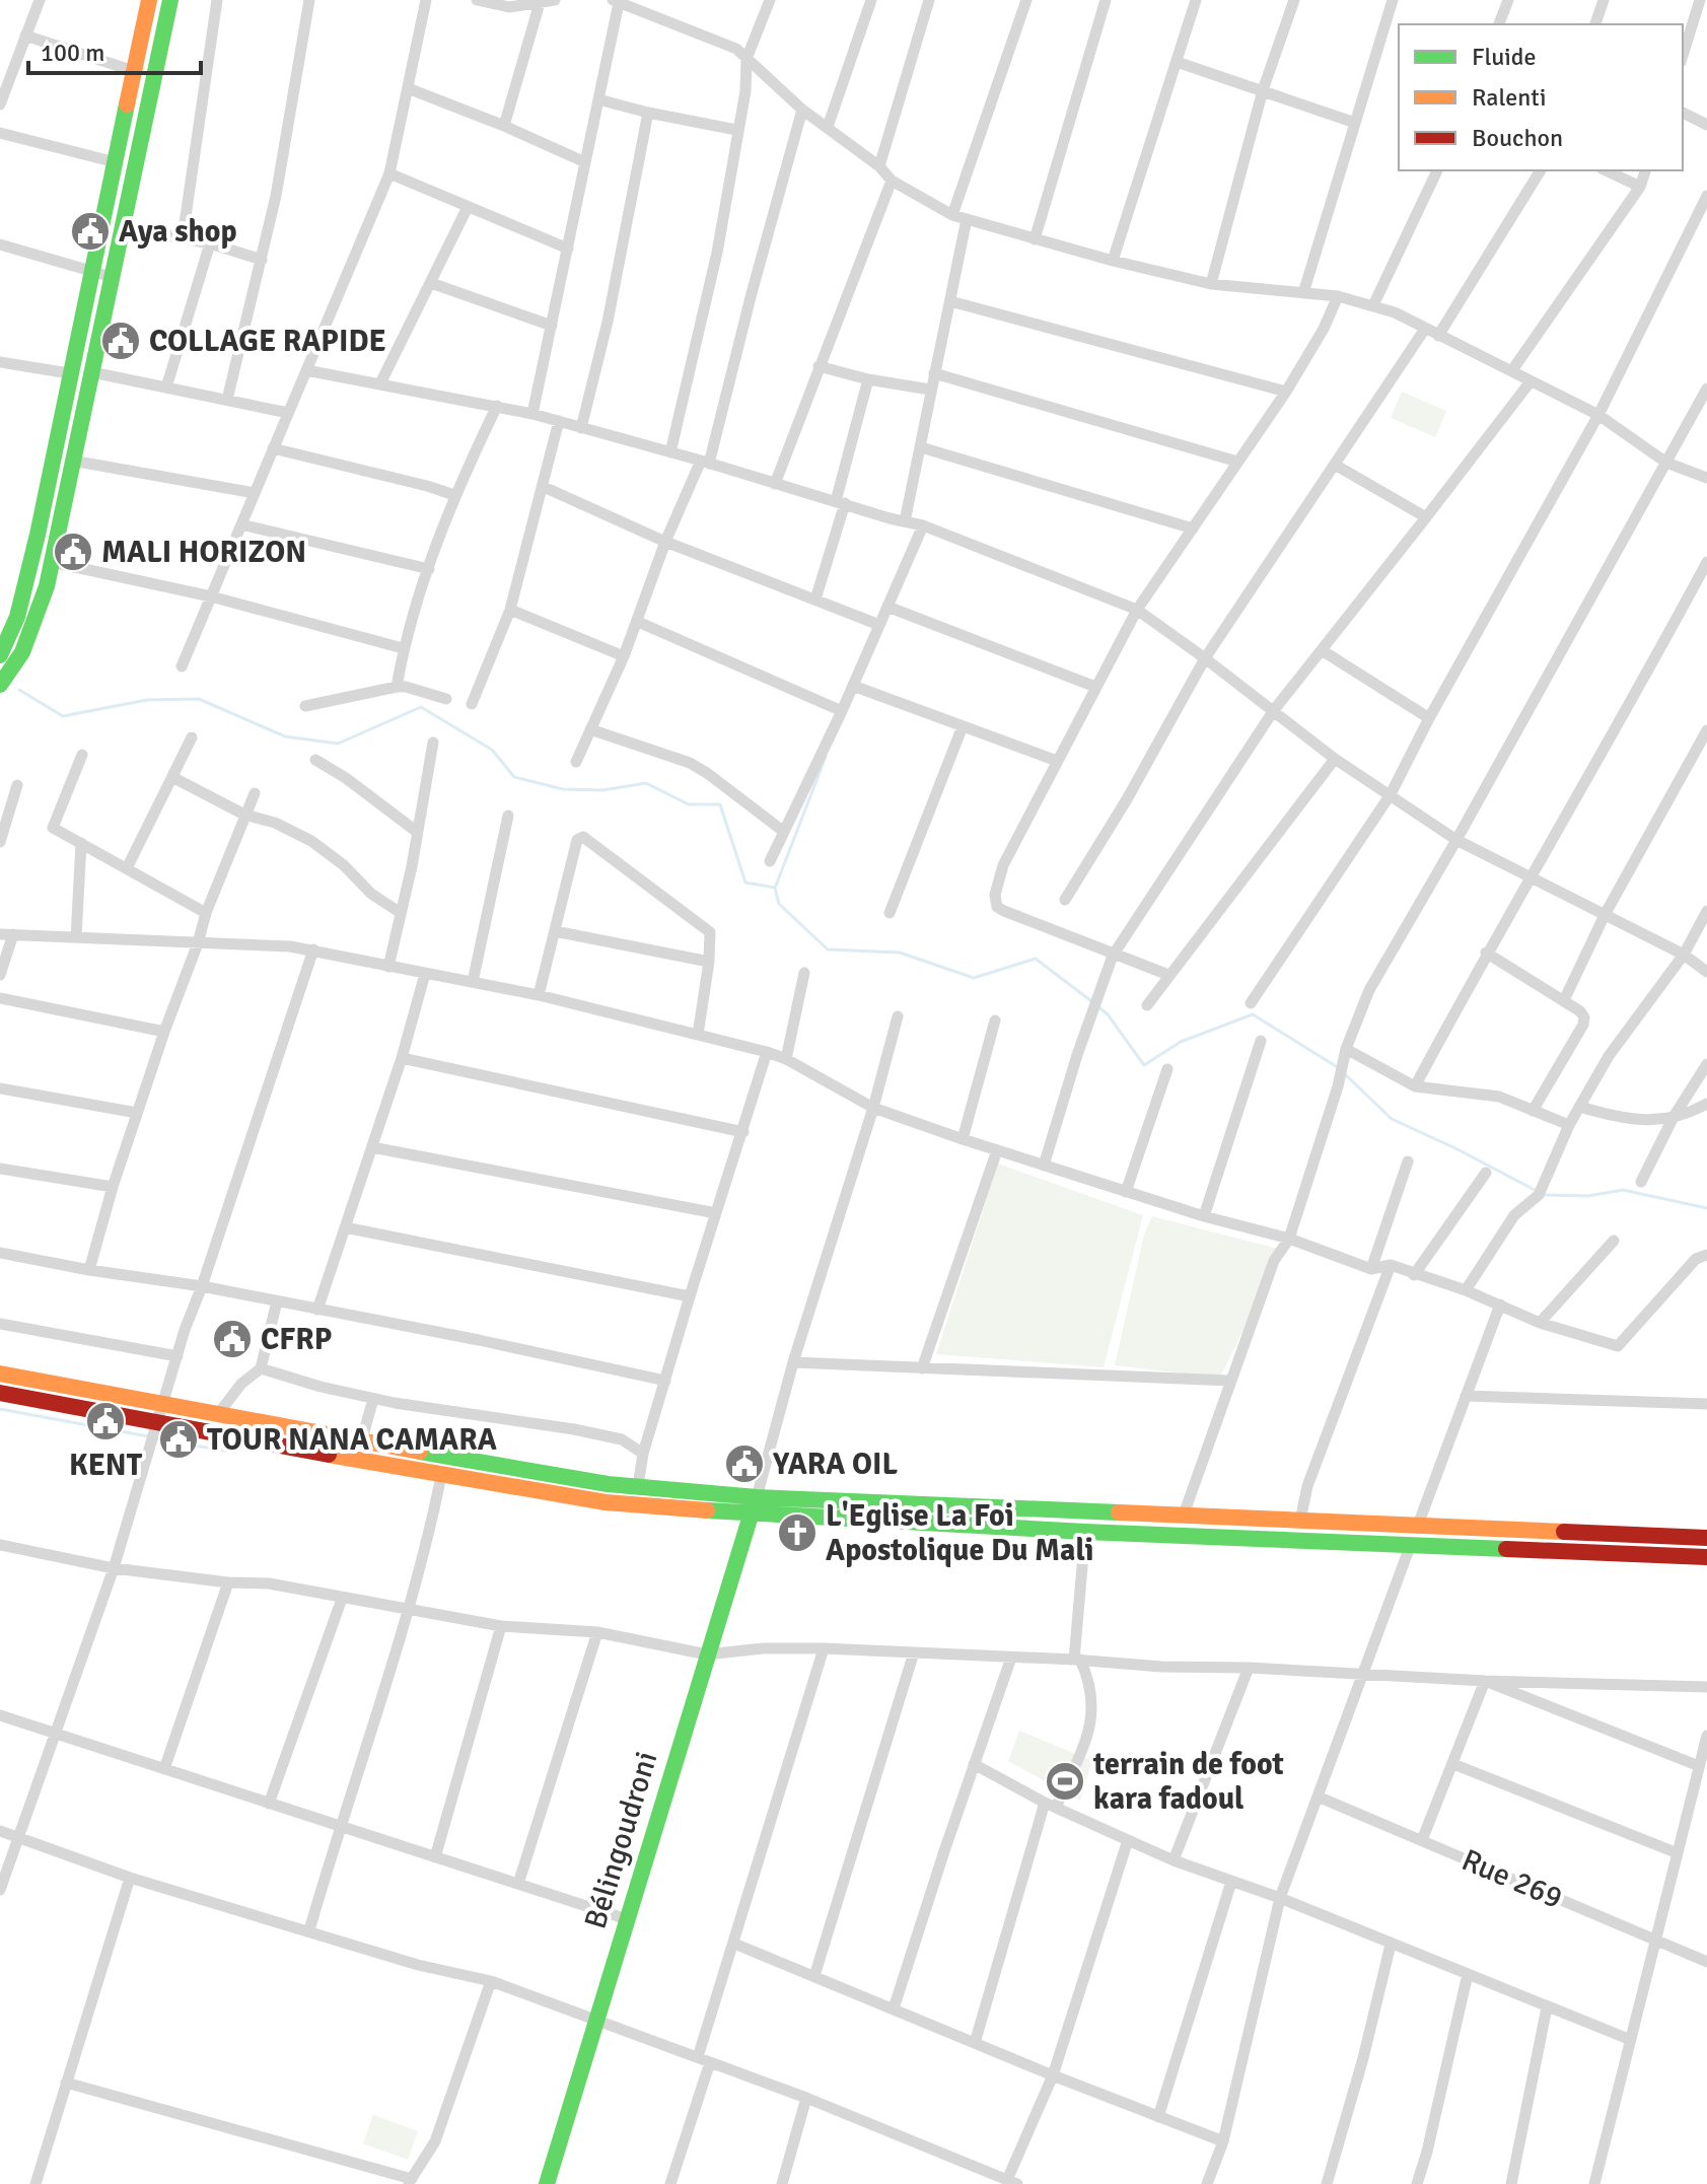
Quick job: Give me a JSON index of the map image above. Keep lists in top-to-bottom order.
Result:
{
  "streets": {
    "main road": ["Bélingoudroni"],
    "street": ["Rue 269"]
  },
  "places": {
    "public building": [
      "Aya shop",
      "COLLAGE RAPIDE",
      "MALI HORIZON",
      "CFRP",
      "KENT",
      "TOUR NANA CAMARA",
      "YARA OIL"
    ],
    "church": ["L'Eglise La Foi Apostolique Du Mali"],
    "sports": ["terrain de foot kara fadoul"]
  },
  "legend": ["Fluide", "Ralenti", "Bouchon"],
  "scale_bar": "100 m"
}
